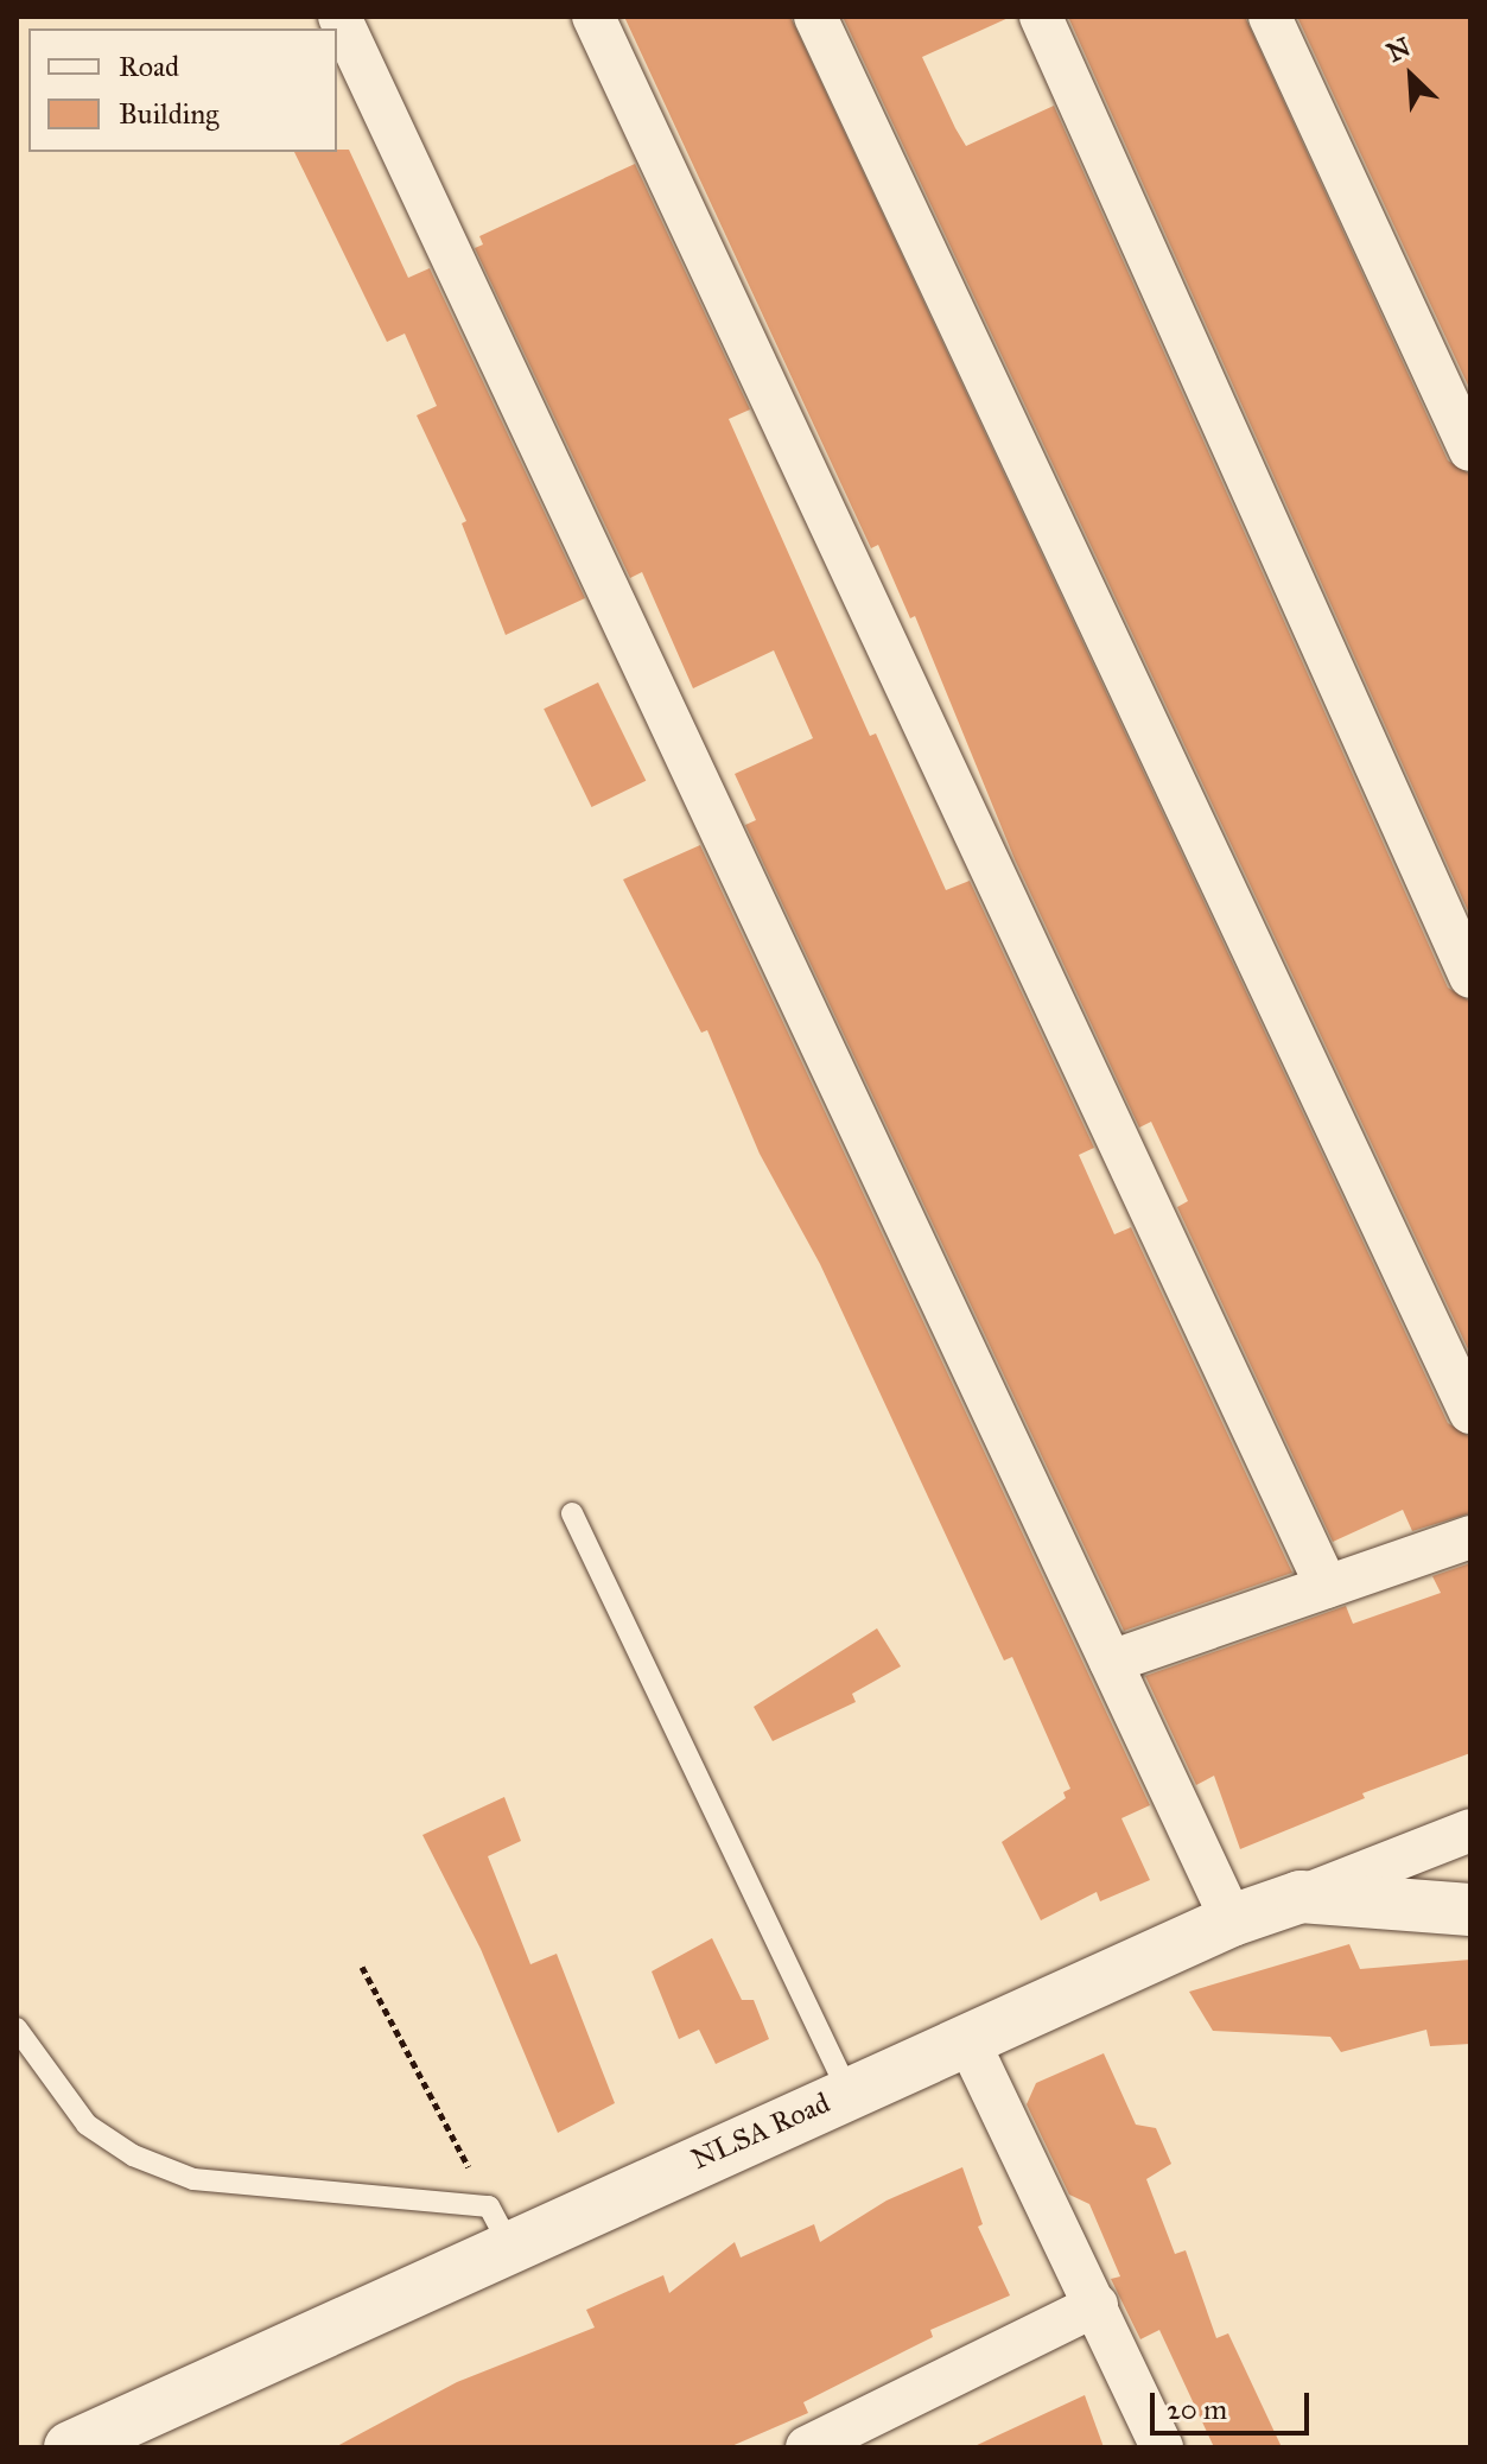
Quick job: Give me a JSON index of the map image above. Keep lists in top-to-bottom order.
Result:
{
  "streets": {
    "main road": ["NLSA Road"]
  },
  "legend": ["Road", "Building"],
  "scale_bar": "20 m",
  "north": "top left"
}
